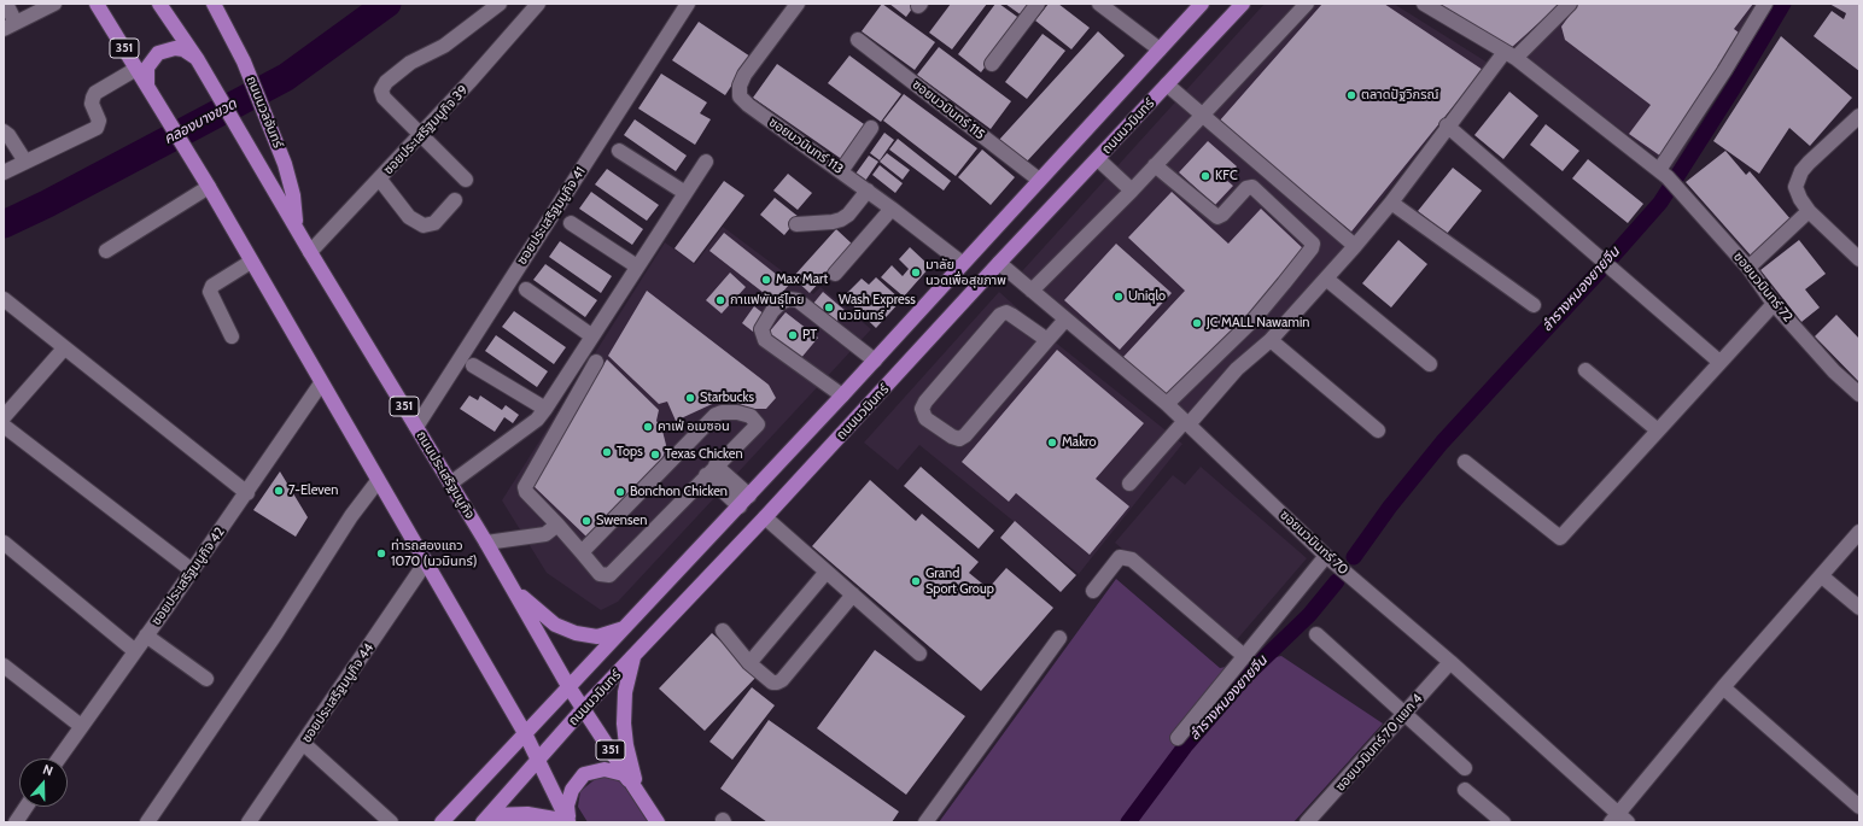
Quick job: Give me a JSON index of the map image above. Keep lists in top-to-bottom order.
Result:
{
  "streets": {
    "main road": [
      "351",
      "ถนนนวลจันทร์",
      "ถนนนวมินทร์",
      "ถนนประเสริฐมนูกิจ"
    ],
    "street": [
      "ซอยนวมินทร์ 115",
      "ซอยประเสริฐมนูกิจ 39",
      "ซอยนวมินทร์ 113",
      "ซอยประเสริฐมนูกิจ 41",
      "ซอยนวมินทร์ 72",
      "ซอยนวมินทร์ 70",
      "ซอยประเสริฐมนูกิจ 42",
      "ซอยประเสริฐมนูกิจ 44",
      "ซอยนวมินทร์ 70 แยก 4"
    ]
  },
  "crossings": [
    ["351", "ถนนนวมินทร์"],
    ["351", "ซอยประเสริฐมนูกิจ 42"],
    ["351", "ซอยประเสริฐมนูกิจ 44"],
    ["ซอยนวมินทร์ 115", "ถนนนวมินทร์"],
    ["ถนนนวลจันทร์", "ถนนประเสริฐมนูกิจ"],
    ["ถนนนวมินทร์", "ซอยนวมินทร์ 113"],
    ["ถนนนวมินทร์", "ถนนประเสริฐมนูกิจ"],
    ["ถนนนวมินทร์", "ซอยนวมินทร์ 70"],
    ["ซอยประเสริฐมนูกิจ 39", "ถนนประเสริฐมนูกิจ"],
    ["ซอยประเสริฐมนูกิจ 41", "ถนนประเสริฐมนูกิจ"],
    ["ซอยนวมินทร์ 70", "ซอยนวมินทร์ 70 แยก 4"]
  ],
  "water": ["คลองบางขวด", "ลำรางหนองยายจีน"],
  "places": [
    "ตลาดปัฐวิกรณ์",
    "KFC",
    "มาลัย นวดเพื่อสุขภาพ",
    "Max Mart",
    "Uniqlo",
    "กาแฟพันธุ์ไทย",
    "Wash Express นวมินทร์",
    "JC MALL Nawamin",
    "PT",
    "Starbucks",
    "คาเฟ่ อเมซอน",
    "Makro",
    "Tops",
    "Texas Chicken",
    "7-Eleven",
    "Bonchon Chicken",
    "Swensen",
    "ท่ารถสองแถว 1070 (นวมินทร์)",
    "Grand Sport Group"
  ],
  "north": "top"
}
